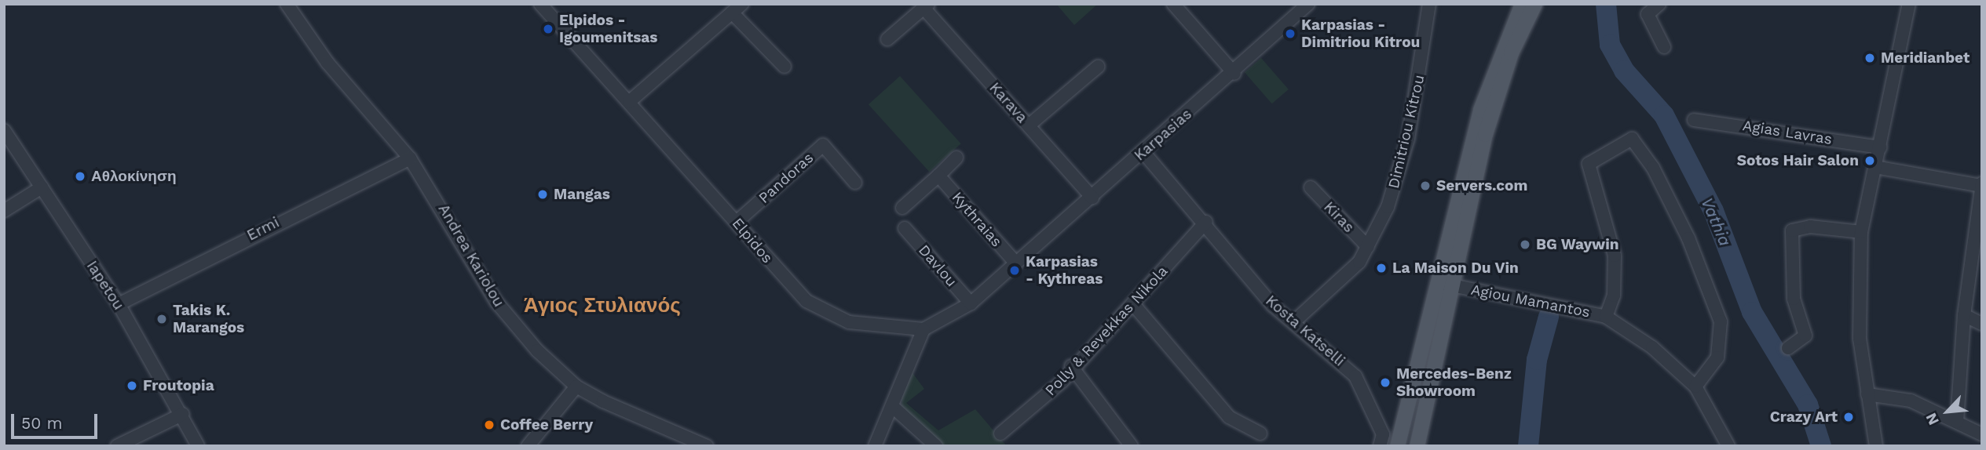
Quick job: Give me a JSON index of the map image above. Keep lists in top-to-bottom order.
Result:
{
  "streets": {
    "street": [
      "Karava",
      "Dimitriou Kitrou",
      "Agias Lavras",
      "Karpasias",
      "Pandoras",
      "Kiras",
      "Kythraias",
      "Ermi",
      "Elpidos",
      "Andrea Kariolou",
      "Davlou",
      "Iapetou",
      "Agiou Mamantos",
      "Polly & Revekkas Nikola",
      "Kosta Katselli"
    ]
  },
  "crossings": [
    ["Karava", "Karpasias"],
    ["Dimitriou Kitrou", "Kiras"],
    ["Dimitriou Kitrou", "Kosta Katselli"],
    ["Karpasias", "Kythraias"],
    ["Karpasias", "Kosta Katselli"],
    ["Pandoras", "Elpidos"],
    ["Ermi", "Andrea Kariolou"],
    ["Ermi", "Iapetou"],
    ["Polly & Revekkas Nikola", "Kosta Katselli"]
  ],
  "districts": ["Άγιος Στυλιανός"],
  "water": ["Vathia"],
  "places": [
    "Elpidos - Igoumenitsas",
    "Karpasias - Dimitriou Kitrou",
    "Meridianbet",
    "Sotos Hair Salon",
    "Αθλοκίνηση",
    "Servers.com",
    "Mangas",
    "BG Waywin",
    "La Maison Du Vin",
    "Karpasias - Kythreas",
    "Takis K. Marangos",
    "Mercedes-Benz Showroom",
    "Froutopia",
    "Crazy Art",
    "Coffee Berry"
  ],
  "scale_bar": "50 m",
  "north": "bottom left"
}
